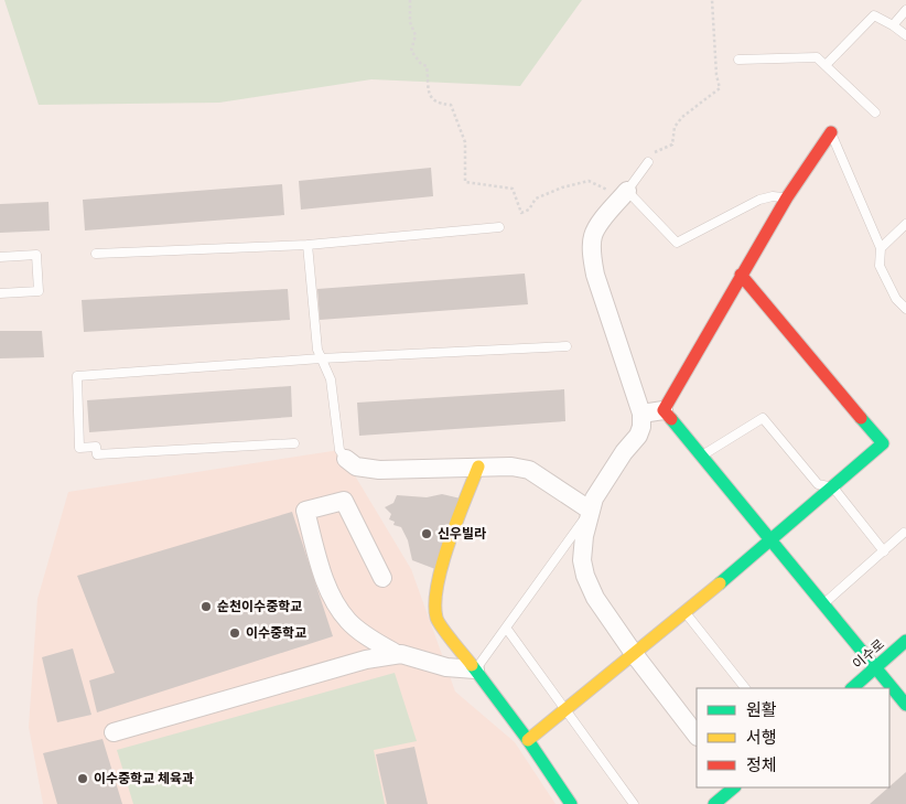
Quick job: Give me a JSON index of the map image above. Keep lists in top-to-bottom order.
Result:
{
  "streets": {
    "street": ["이수로"]
  },
  "places": [
    "신우빌라",
    "순천이수중학교",
    "이수중학교",
    "이수중학교 체육과"
  ],
  "legend": ["원활", "서행", "정체"]
}
